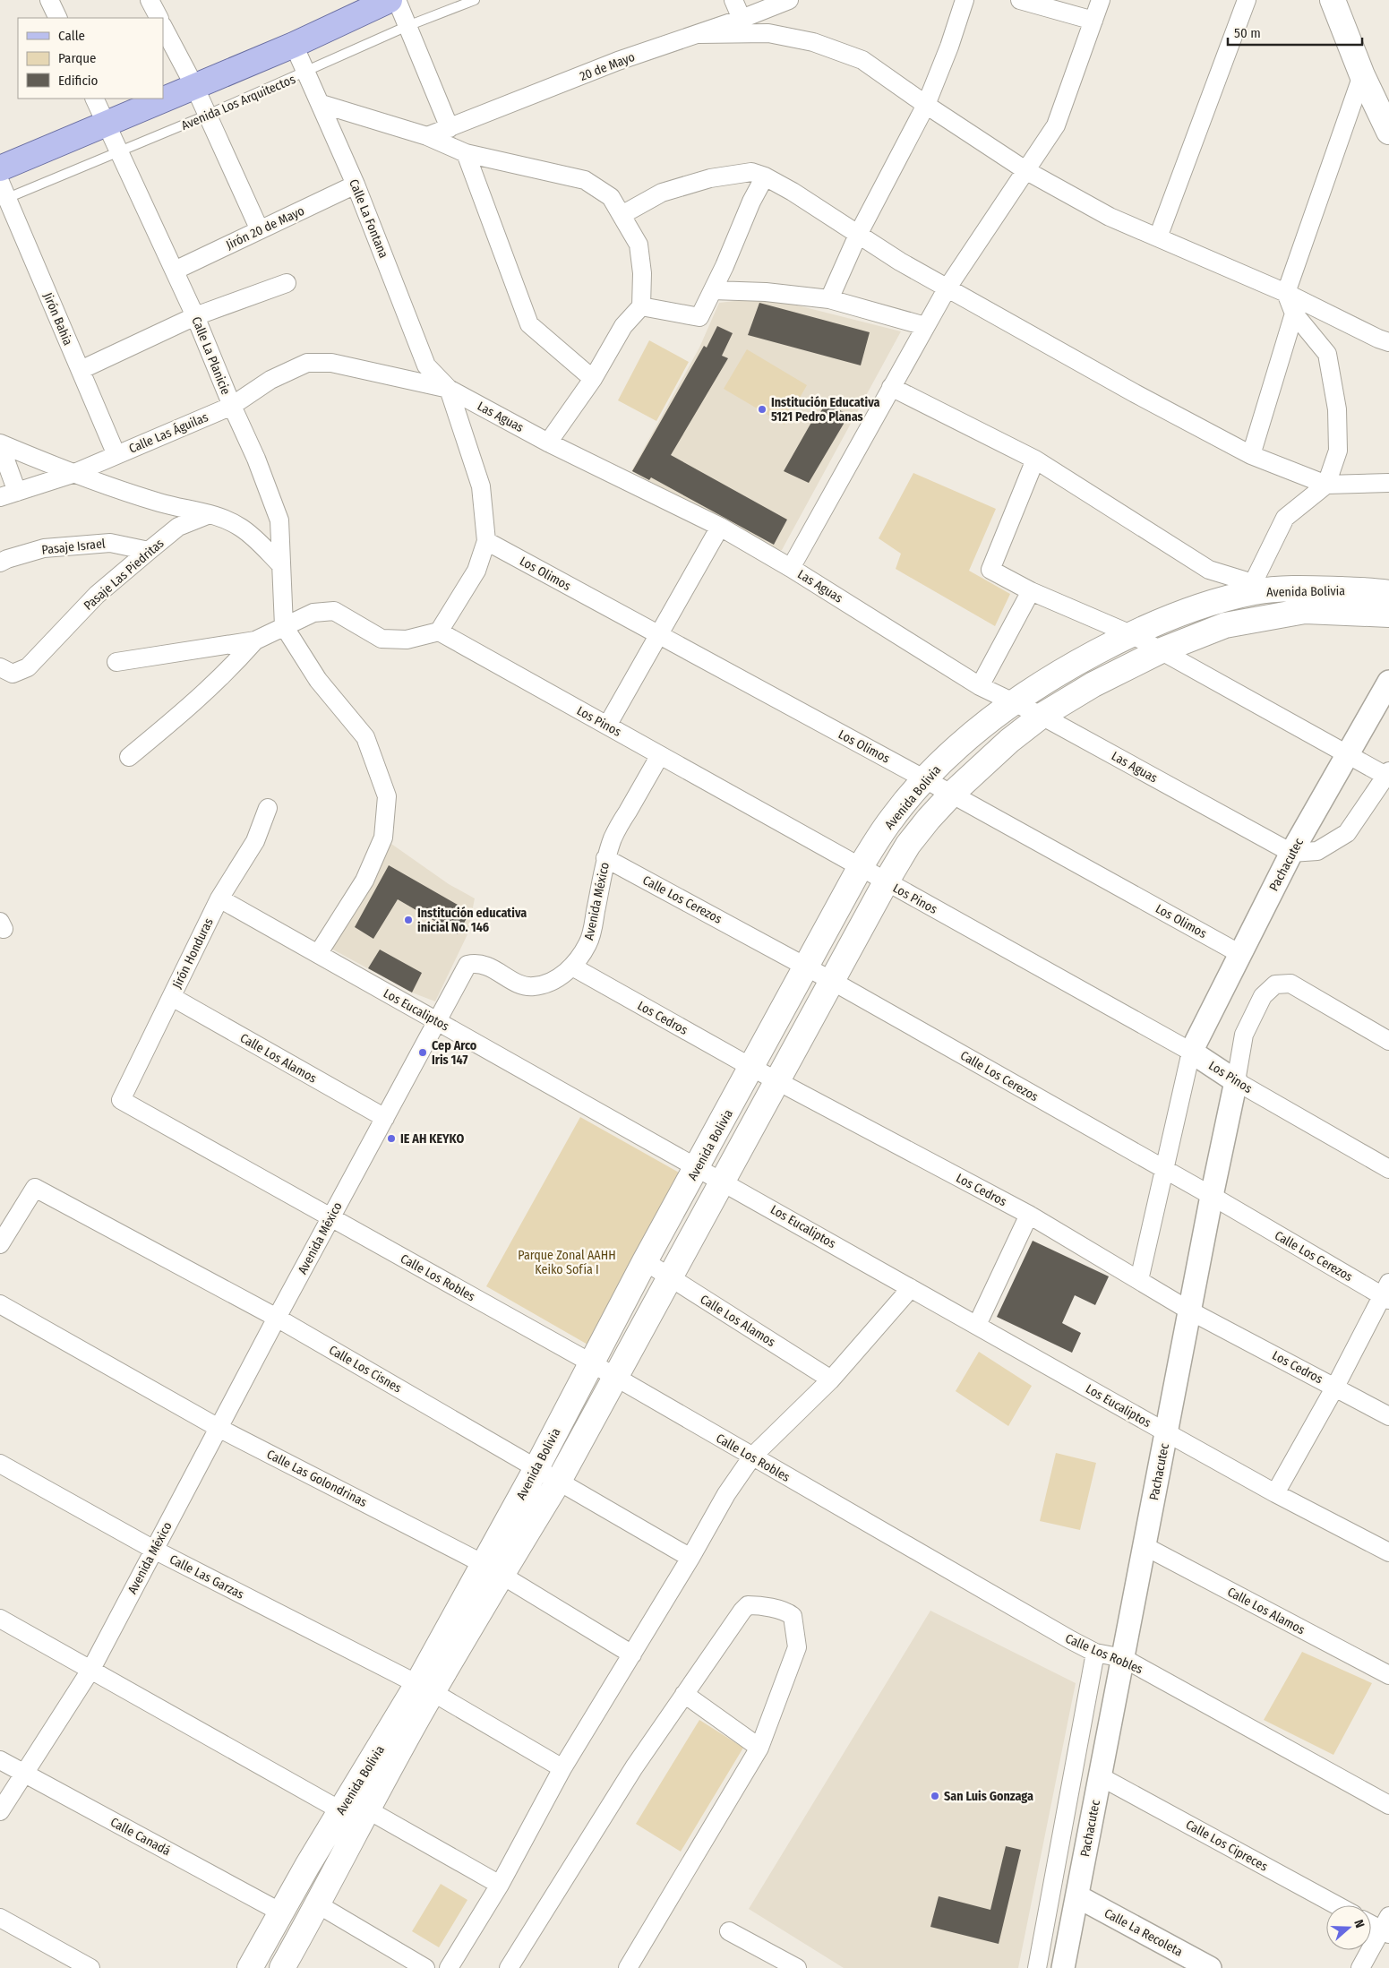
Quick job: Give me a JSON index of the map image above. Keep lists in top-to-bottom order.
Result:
{
  "streets": {
    "main road": ["Avenida Bolivia"],
    "street": [
      "20 de Mayo",
      "Calle La Fontana",
      "Jirón 20 de Mayo",
      "Jirón Bahia",
      "Calle La Planicie",
      "Las Aguas",
      "Calle Las Águilas",
      "Pasaje Israel",
      "Los Olimos",
      "Pasaje Las Piedritas",
      "Los Pinos",
      "Pachacutec",
      "Calle Los Cerezos",
      "Avenida México",
      "Jirón Honduras",
      "Los Eucaliptos",
      "Los Cedros",
      "Calle Los Alamos",
      "Calle Los Robles",
      "Calle Los Cisnes",
      "Calle Las Golondrinas",
      "Calle Las Garzas",
      "Calle Canadá",
      "Calle Los Cipreces",
      "Calle La Recoleta"
    ],
    "lane": ["Avenida Los Arquitectos"]
  },
  "crossings": [
    ["Avenida Los Arquitectos", "Calle La Fontana"],
    ["Avenida Los Arquitectos", "Jirón Bahia"],
    ["Avenida Los Arquitectos", "Calle La Planicie"],
    ["Calle La Fontana", "Jirón 20 de Mayo"],
    ["Calle La Fontana", "Las Aguas"],
    ["Jirón 20 de Mayo", "Calle La Planicie"],
    ["Jirón Bahia", "Calle Las Águilas"],
    ["Calle La Planicie", "Calle Las Águilas"],
    ["Las Aguas", "Calle Las Águilas"],
    ["Las Aguas", "Avenida Bolivia"],
    ["Las Aguas", "Pachacutec"],
    ["Pasaje Israel", "Pasaje Las Piedritas"],
    ["Los Olimos", "Avenida Bolivia"],
    ["Los Olimos", "Pachacutec"],
    ["Avenida Bolivia", "Los Pinos"],
    ["Avenida Bolivia", "Calle Los Cerezos"],
    ["Avenida Bolivia", "Los Eucaliptos"],
    ["Avenida Bolivia", "Los Cedros"],
    ["Avenida Bolivia", "Calle Los Alamos"],
    ["Avenida Bolivia", "Calle Los Robles"],
    ["Avenida Bolivia", "Calle Los Cisnes"],
    ["Avenida Bolivia", "Calle Las Golondrinas"],
    ["Avenida Bolivia", "Calle Las Garzas"],
    ["Avenida Bolivia", "Calle Canadá"],
    ["Los Pinos", "Pachacutec"],
    ["Los Pinos", "Avenida México"],
    ["Pachacutec", "Calle Los Cerezos"],
    ["Pachacutec", "Los Eucaliptos"],
    ["Pachacutec", "Los Cedros"],
    ["Pachacutec", "Calle Los Alamos"],
    ["Pachacutec", "Calle Los Robles"],
    ["Pachacutec", "Calle Los Cipreces"],
    ["Pachacutec", "Calle La Recoleta"],
    ["Calle Los Cerezos", "Avenida México"],
    ["Avenida México", "Los Eucaliptos"],
    ["Avenida México", "Los Cedros"],
    ["Avenida México", "Calle Los Alamos"],
    ["Avenida México", "Calle Los Robles"],
    ["Avenida México", "Calle Los Cisnes"],
    ["Avenida México", "Calle Las Golondrinas"],
    ["Avenida México", "Calle Las Garzas"],
    ["Avenida México", "Calle Canadá"],
    ["Jirón Honduras", "Los Eucaliptos"],
    ["Jirón Honduras", "Calle Los Alamos"],
    ["Jirón Honduras", "Calle Los Robles"]
  ],
  "parks": ["Parque Zonal AAHH Keiko Sofía I"],
  "places": [
    "Institución Educativa 5121 Pedro Planas",
    "Institución educativa inicial No. 146",
    "Cep Arco Iris 147",
    "IE AH KEYKO",
    "San Luis Gonzaga"
  ],
  "legend": ["Calle", "Parque", "Edificio"],
  "scale_bar": "50 m",
  "north": "right"
}
